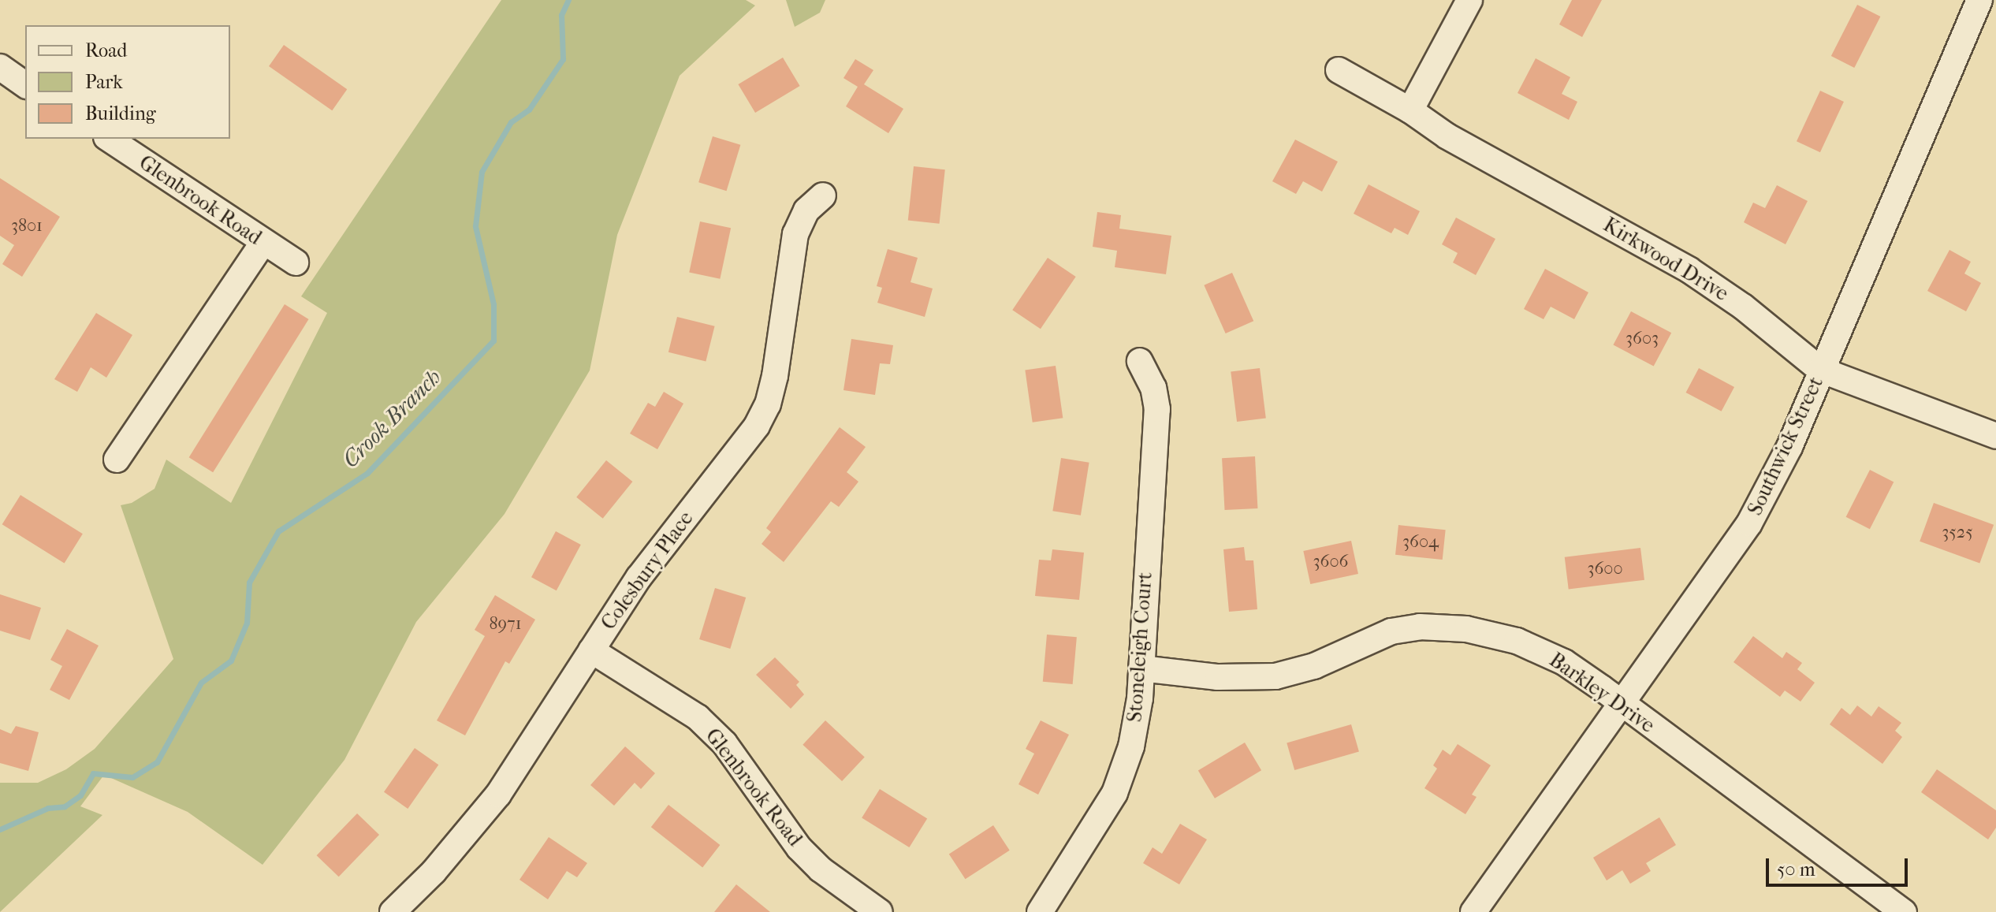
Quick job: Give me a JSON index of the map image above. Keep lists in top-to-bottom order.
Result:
{
  "streets": {
    "street": [
      "Glenbrook Road",
      "Kirkwood Drive",
      "Southwick Street",
      "Colesbury Place",
      "Stoneleigh Court",
      "Barkley Drive"
    ]
  },
  "crossings": [
    ["Glenbrook Road", "Colesbury Place"],
    ["Kirkwood Drive", "Southwick Street"],
    ["Southwick Street", "Barkley Drive"],
    ["Stoneleigh Court", "Barkley Drive"]
  ],
  "water": ["Crook Branch"],
  "house_numbers": [
    "3801",
    "3603",
    "3525",
    "3604",
    "3606",
    "3600",
    "8971"
  ],
  "legend": ["Road", "Park", "Building"],
  "scale_bar": "50 m"
}
